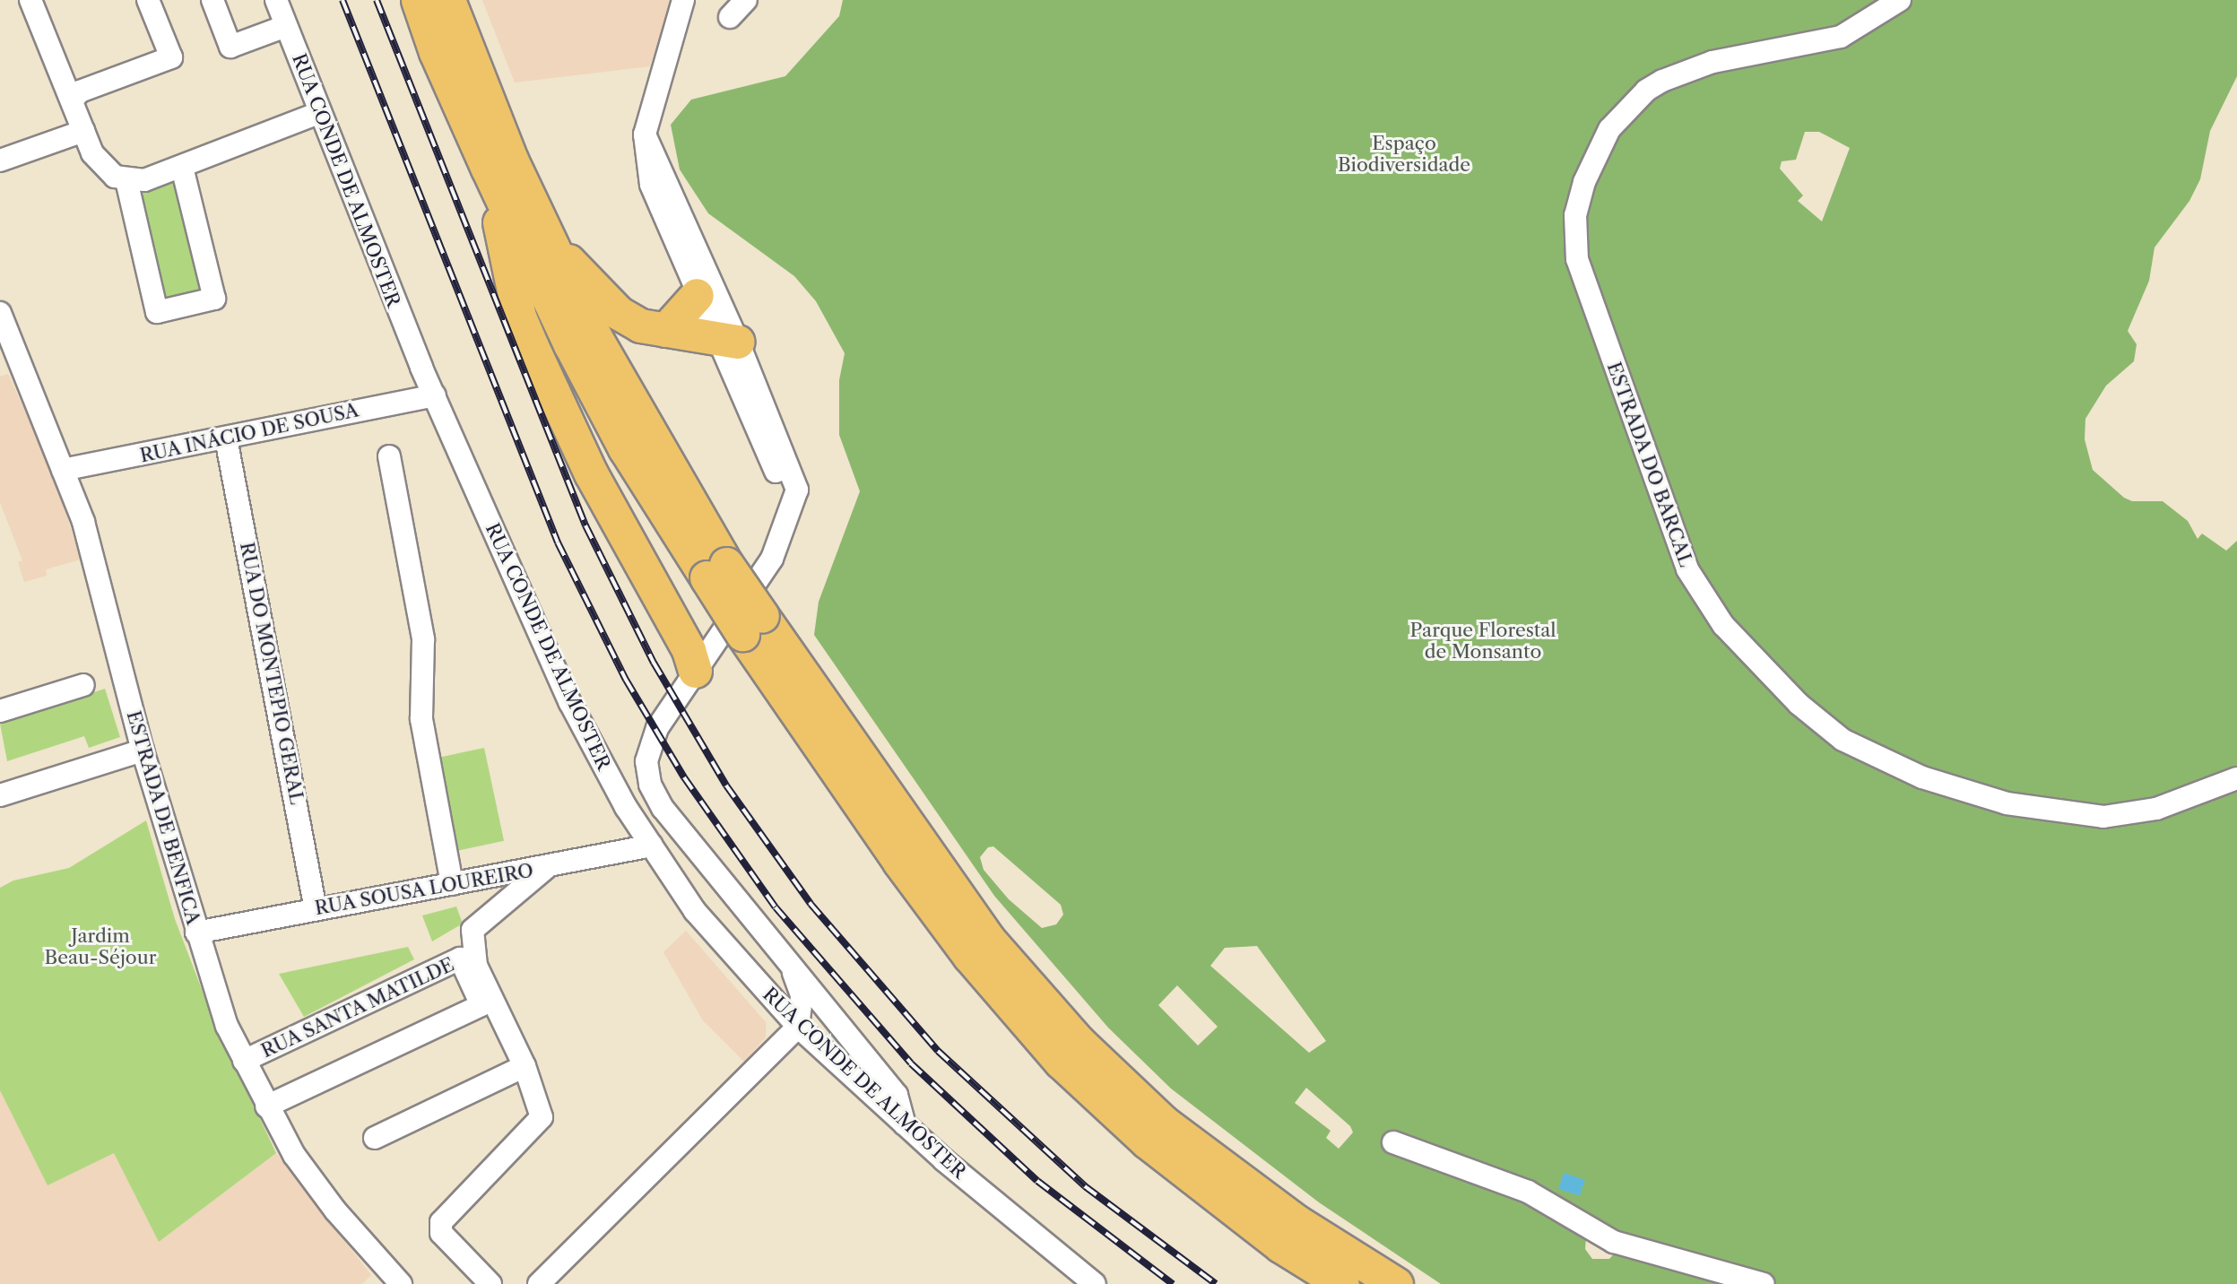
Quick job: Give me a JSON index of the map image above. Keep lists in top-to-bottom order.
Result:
{
  "streets": {
    "street": [
      "RUA CONDE DE ALMOSTER",
      "RUA INÁCIO DE SOUSA",
      "ESTRADA DO BARCAL",
      "RUA DO MONTEPIO GERAL",
      "ESTRADA DE BENFICA",
      "RUA SOUSA LOUREIRO",
      "RUA SANTA MATILDE"
    ]
  },
  "crossings": [
    ["RUA CONDE DE ALMOSTER", "RUA INÁCIO DE SOUSA"],
    ["RUA CONDE DE ALMOSTER", "RUA SOUSA LOUREIRO"],
    ["RUA INÁCIO DE SOUSA", "RUA DO MONTEPIO GERAL"],
    ["RUA INÁCIO DE SOUSA", "ESTRADA DE BENFICA"],
    ["RUA DO MONTEPIO GERAL", "RUA SOUSA LOUREIRO"],
    ["ESTRADA DE BENFICA", "RUA SOUSA LOUREIRO"],
    ["ESTRADA DE BENFICA", "RUA SANTA MATILDE"]
  ],
  "parks": ["Espaço Biodiversidade", "Parque Florestal de Monsanto", "Jardim Beau-Séjour"]
}
